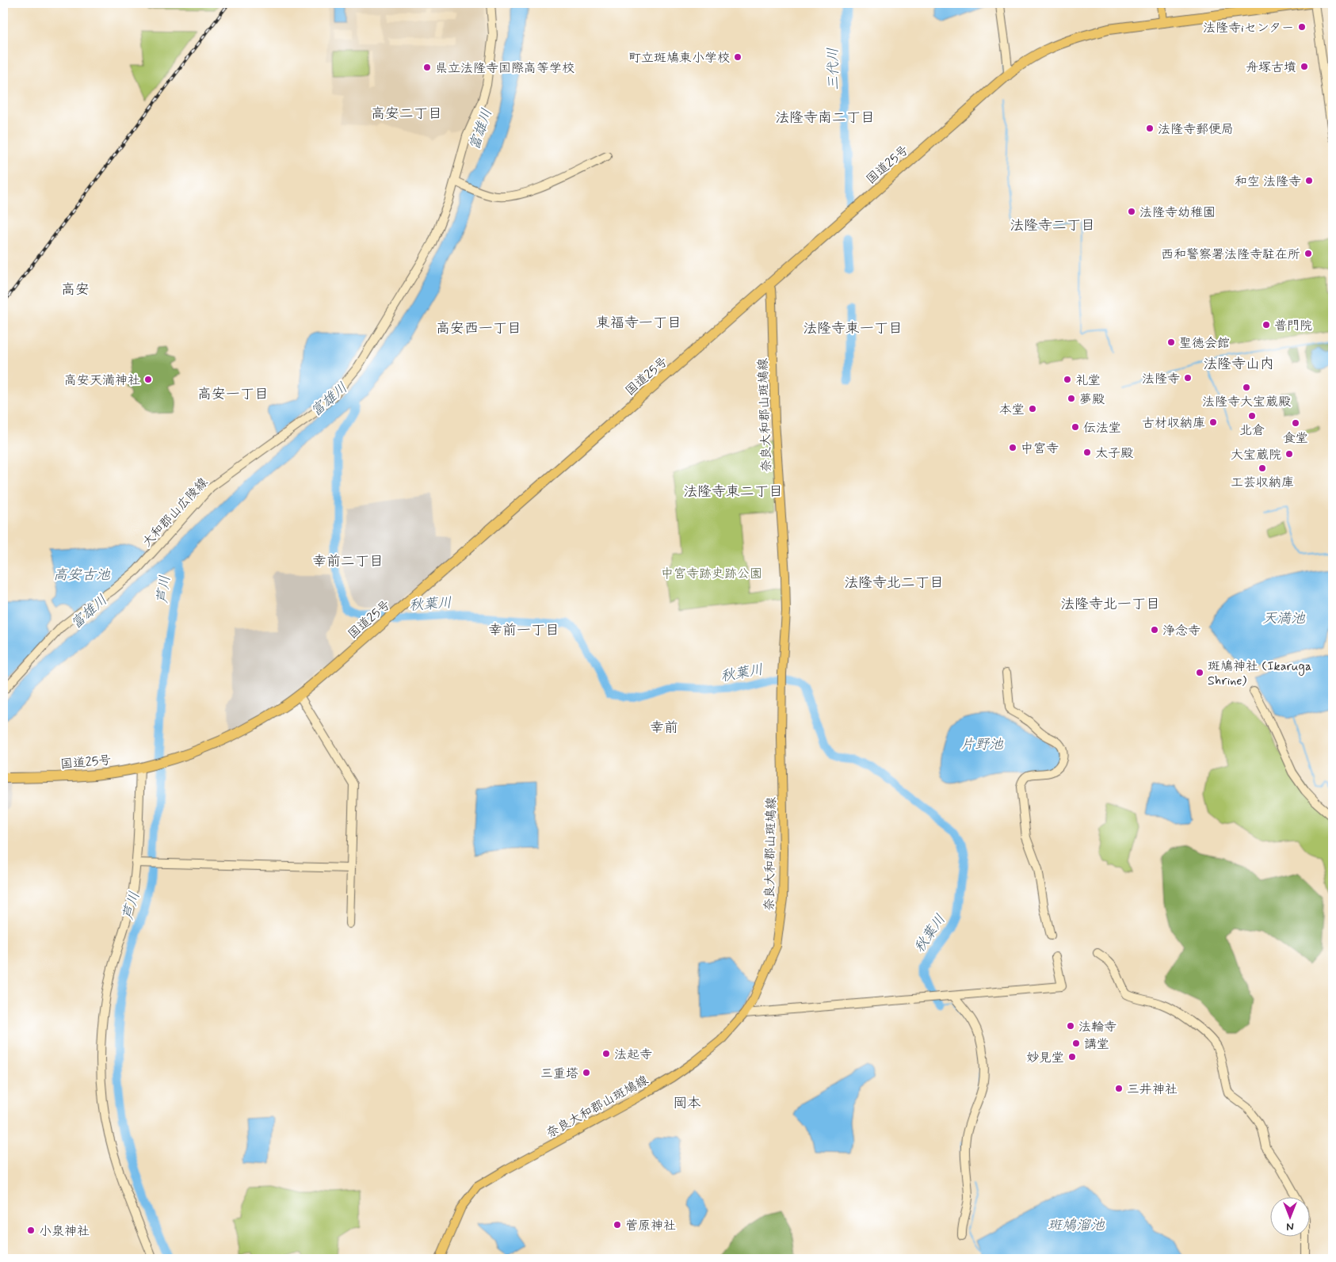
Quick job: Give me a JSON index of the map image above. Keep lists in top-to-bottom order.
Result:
{
  "streets": {
    "highway": ["国道25号"],
    "main road": ["奈良大和郡山斑鳩線"],
    "street": ["大和郡山広陵線"]
  },
  "crossings": [
    ["国道25号", "奈良大和郡山斑鳩線"]
  ],
  "districts": [
    "高安二丁目",
    "法隆寺南二丁目",
    "法隆寺二丁目",
    "高安",
    "東福寺一丁目",
    "高安西一丁目",
    "法隆寺東一丁目",
    "法隆寺山内",
    "高安一丁目",
    "法隆寺東二丁目",
    "幸前二丁目",
    "法隆寺北二丁目",
    "法隆寺北一丁目",
    "幸前一丁目",
    "幸前",
    "岡本"
  ],
  "water": [
    "三代川",
    "富雄川",
    "高安古池",
    "芦川",
    "秋葉川",
    "天満池",
    "片野池",
    "斑鳩溜池"
  ],
  "parks": ["中宮寺跡史跡公園"],
  "places": [
    "法隆寺iセンター",
    "町立斑鳩東小学校",
    "舟塚古墳",
    "県立法隆寺国際高等学校",
    "法隆寺郵便局",
    "和空 法隆寺",
    "法隆寺幼稚園",
    "西和警察署法隆寺駐在所",
    "普門院",
    "聖徳会館",
    "法隆寺",
    "高安天満神社",
    "礼堂",
    "法隆寺大宝蔵殿",
    "夢殿",
    "本堂",
    "北倉",
    "古材収納庫",
    "食堂",
    "伝法堂",
    "中宮寺",
    "太子殿",
    "大宝蔵院",
    "工芸収納庫",
    "浄念寺",
    "斑鳩神社 (Ikaruga Shrine)",
    "法輪寺",
    "講堂",
    "法起寺",
    "妙見堂",
    "三重塔",
    "三井神社",
    "菅原神社",
    "小泉神社"
  ],
  "north": "bottom"
}
